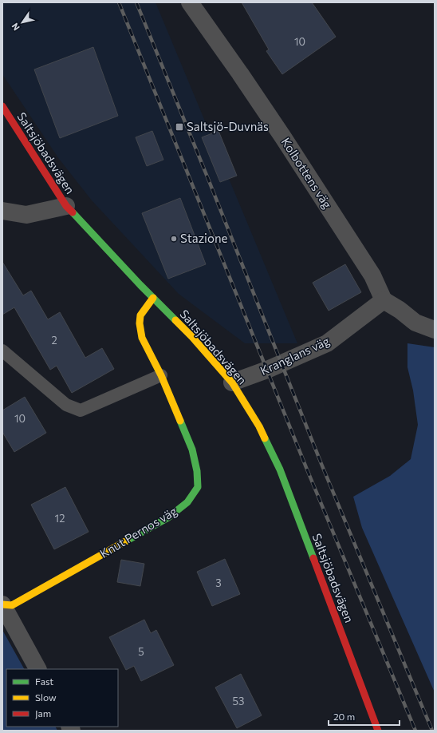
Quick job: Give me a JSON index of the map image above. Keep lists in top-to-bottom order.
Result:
{
  "streets": {
    "street": [
      "Saltsjöbadsvägen",
      "Kolbottens väg",
      "Kranglans väg",
      "Knut Pernos väg"
    ]
  },
  "crossings": [
    ["Saltsjöbadsvägen", "Kranglans väg"],
    ["Saltsjöbadsvägen", "Knut Pernos väg"],
    ["Kolbottens väg", "Kranglans väg"]
  ],
  "places": {
    "transit": ["Saltsjö-Duvnäs"],
    "other": ["Stazione"]
  },
  "house_numbers": [
    "10",
    "2",
    "10",
    "12",
    "3",
    "5",
    "53"
  ],
  "legend": ["Fast", "Slow", "Jam"],
  "scale_bar": "20 m",
  "north": "bottom left"
}
